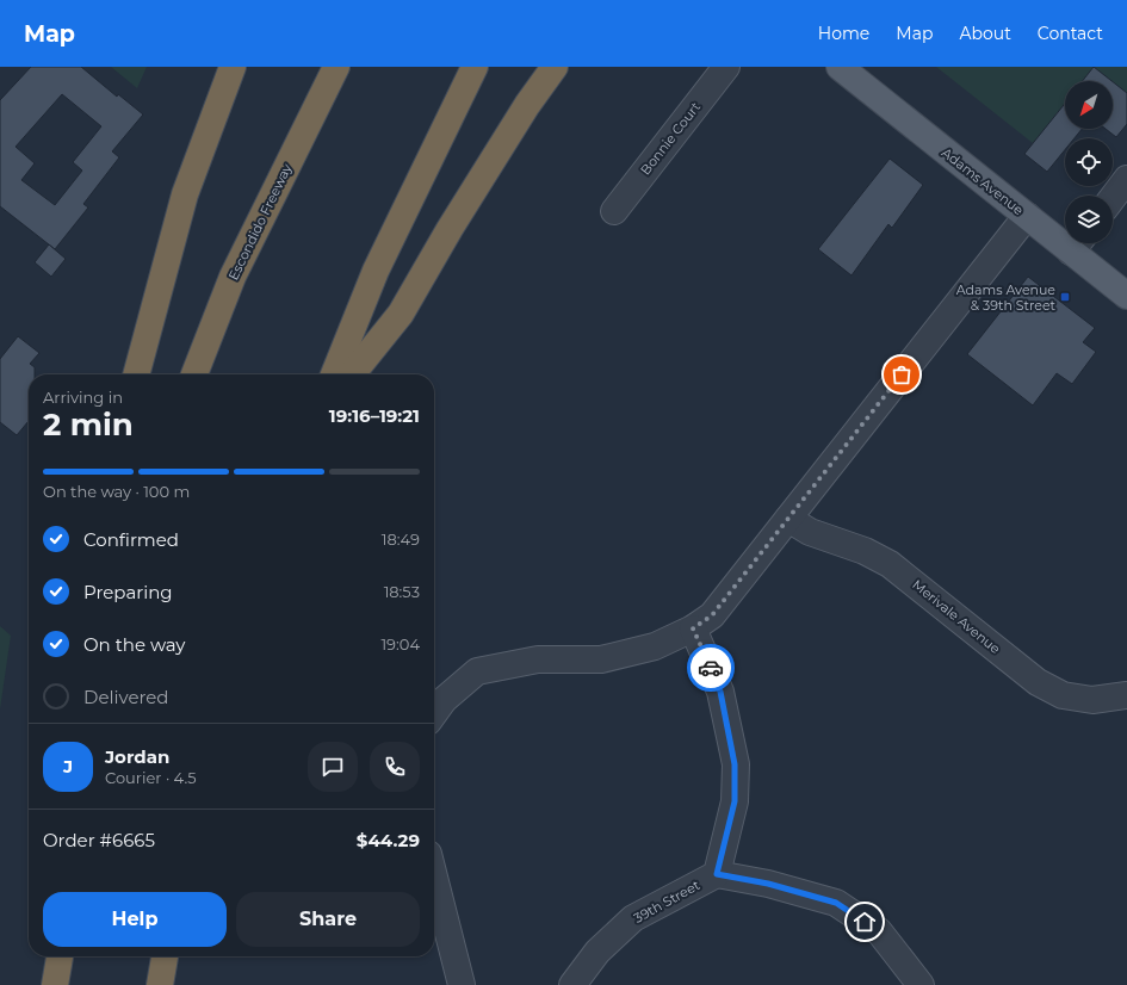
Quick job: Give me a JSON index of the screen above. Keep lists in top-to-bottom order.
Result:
{
  "streets": {
    "highway": ["Escondido Freeway"],
    "main road": ["Adams Avenue"],
    "street": ["Bonnie Court", "Merivale Avenue", "39th Street"]
  },
  "places": {
    "transit": ["Adams Avenue & 39th Street"]
  },
  "north": "bottom left",
  "page": {
    "header": "Map",
    "nav": [
      "Home",
      "Map",
      "About",
      "Contact"
    ],
    "heading": ["2 min", "Arriving in", "19:16–19:21"],
    "panel": [
      "Jordan",
      "Courier · 4.5",
      "Order #6665",
      "$44.29"
    ],
    "bar": "On the way · 100 m",
    "list": [
      ["Confirmed", "18:49"],
      ["Preparing", "18:53"],
      ["On the way", "19:04"],
      "Delivered"
    ],
    "round": "J",
    "buttons": ["Help", "Share"]
  }
}
